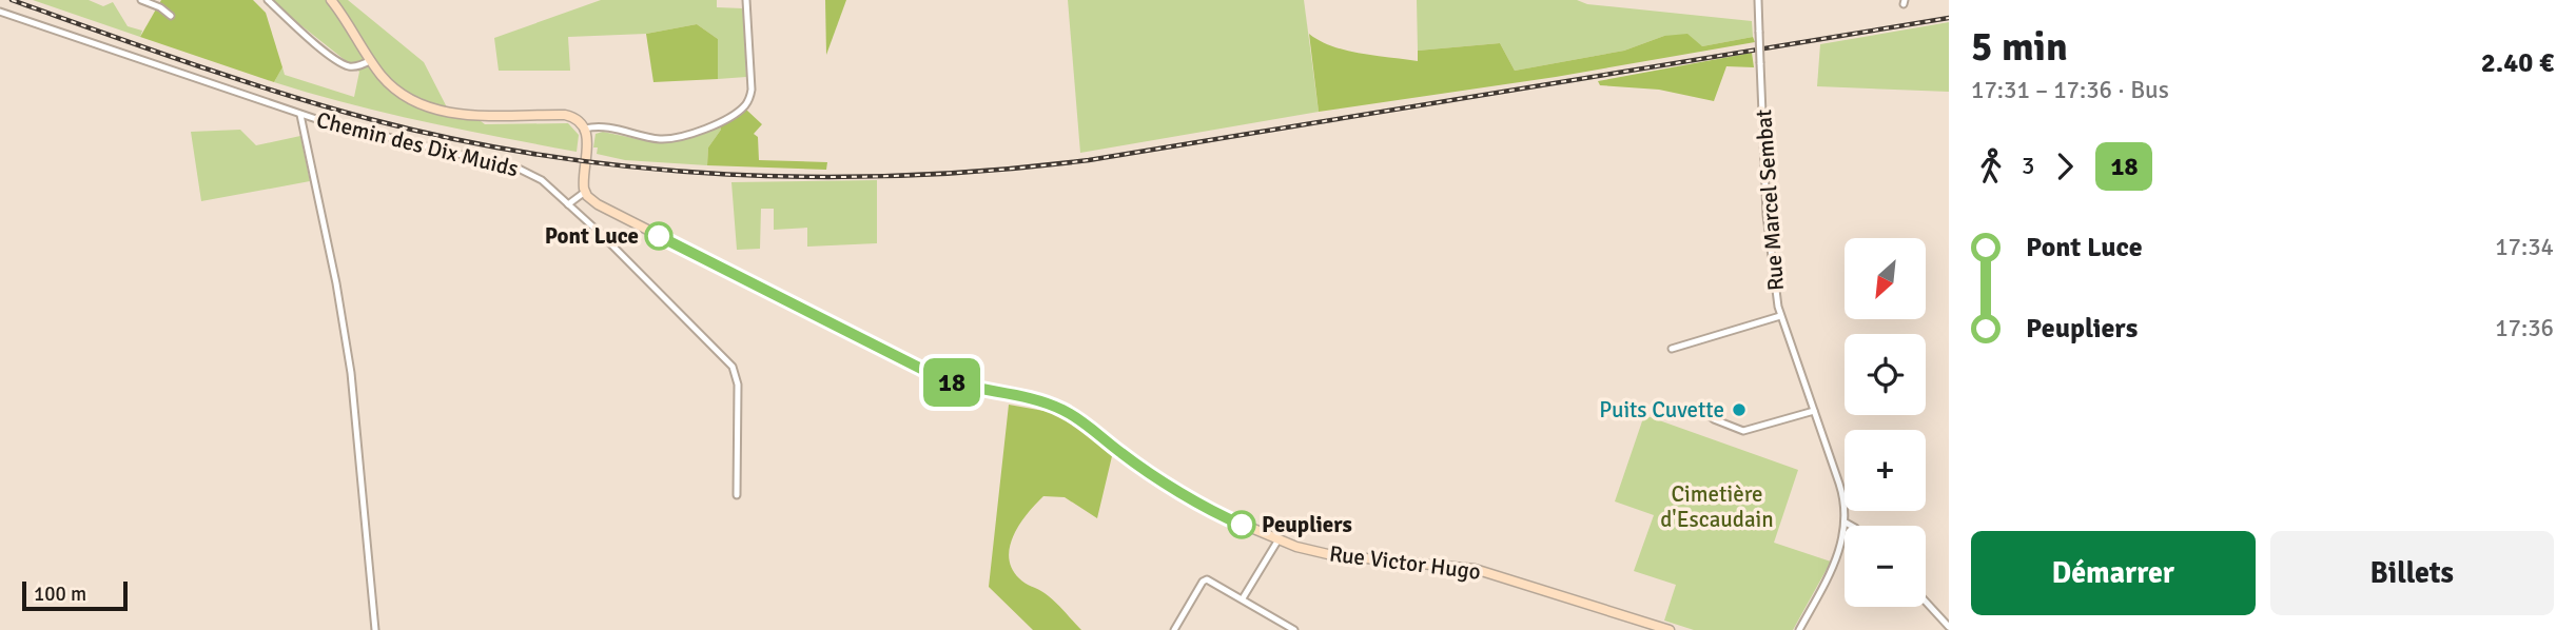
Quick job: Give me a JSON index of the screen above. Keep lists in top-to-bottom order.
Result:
{
  "streets": {
    "street": ["Chemin des Dix Muids", "Rue Marcel Sembat", "Rue Victor Hugo"]
  },
  "parks": ["Cimetière d'Escaudain"],
  "places": ["Pont Luce", "Puits Cuvette", "Peupliers"],
  "lines": ["bus line 18"],
  "scale_bar": "100 m",
  "north": "bottom left",
  "page": {
    "on_map": "18",
    "heading": ["5 min", "17:31 – 17:36 · Bus", "2.40 €"],
    "legs": ["3", "18"],
    "list": [
      {
        "name": "Pont Luce",
        "value": "17:34"
      },
      {
        "name": "Peupliers",
        "value": "17:36"
      }
    ],
    "map_buttons": ["+", "−"],
    "buttons": ["Démarrer", "Billets"],
    "scale": "100 m"
  }
}
